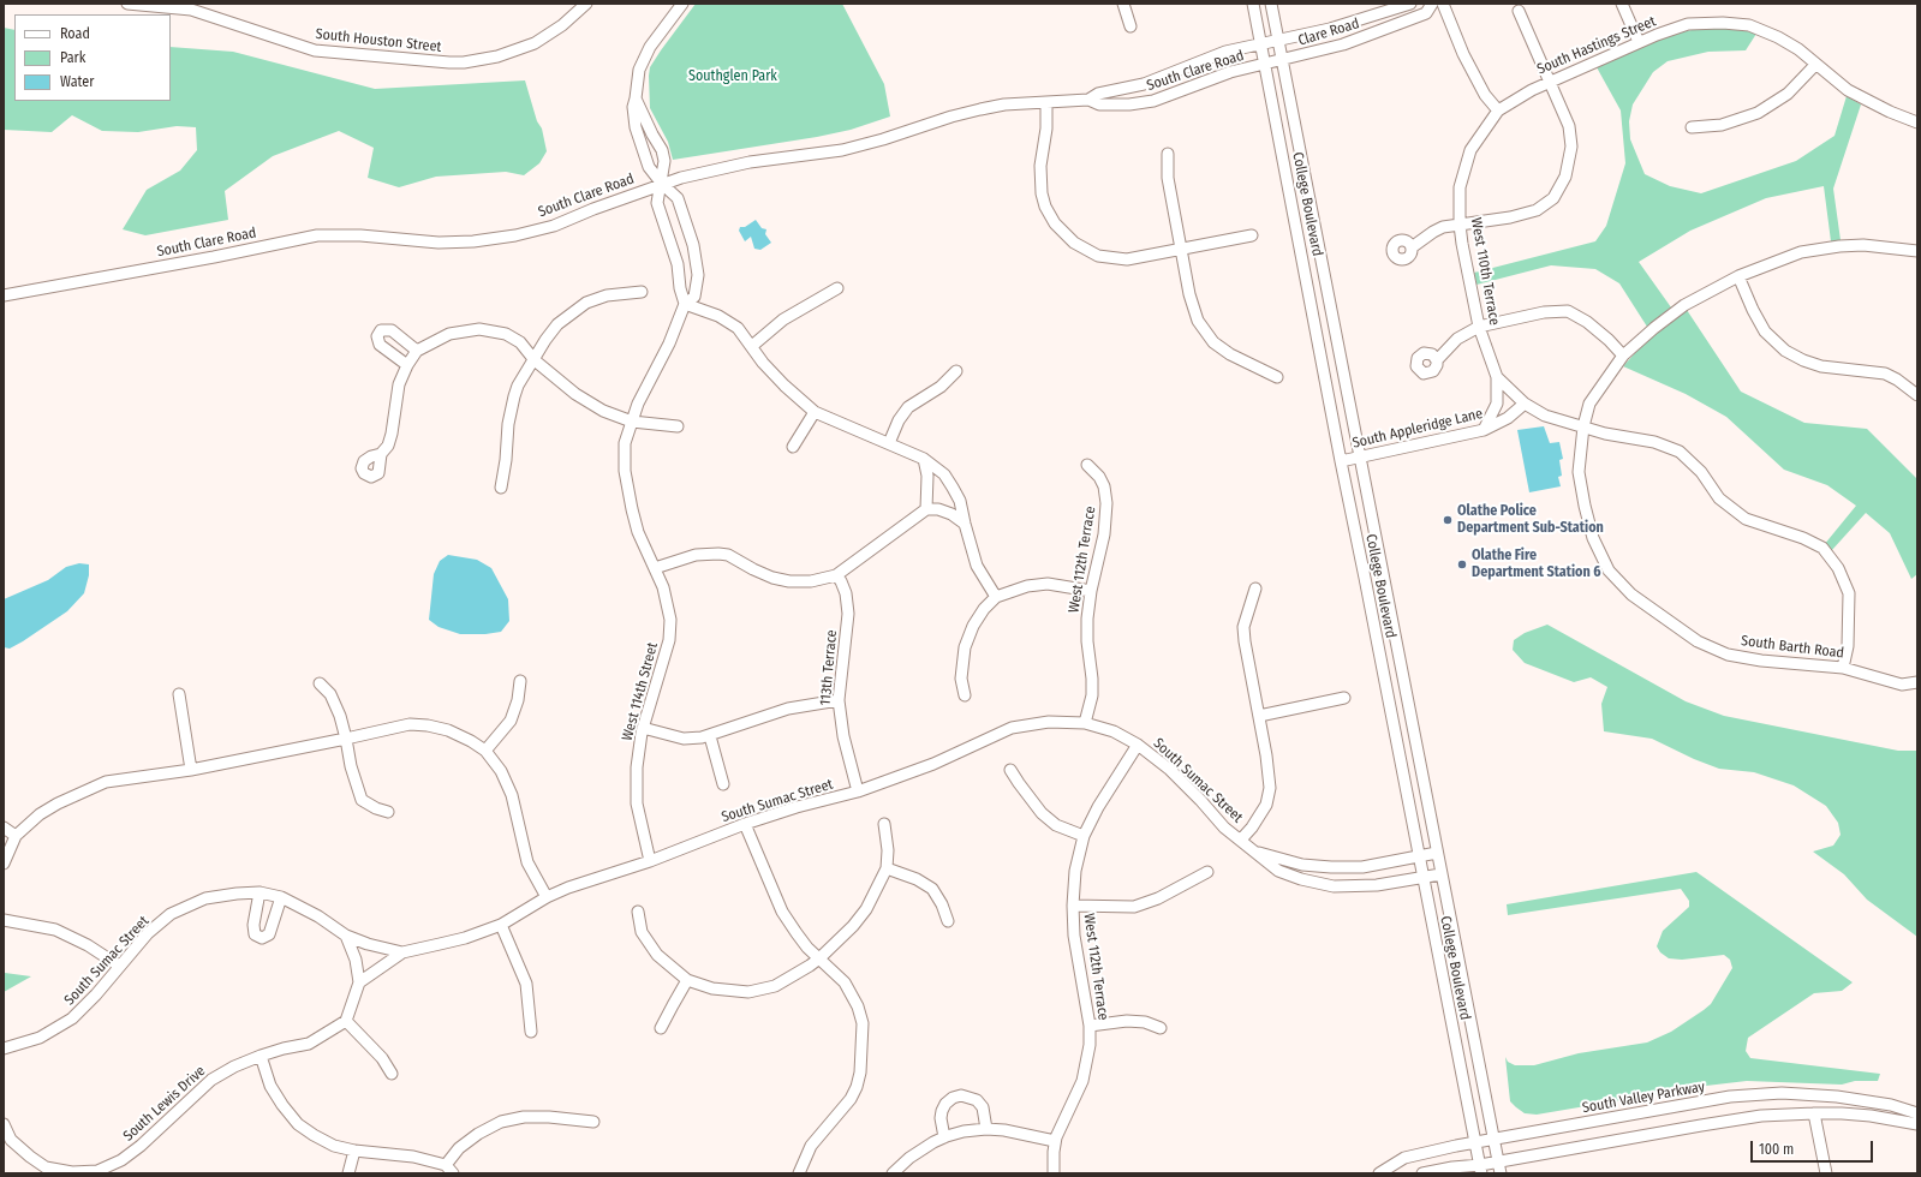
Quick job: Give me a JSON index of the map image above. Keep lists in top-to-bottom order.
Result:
{
  "streets": {
    "street": [
      "Clare Road",
      "South Houston Street",
      "South Hastings Street",
      "South Clare Road",
      "College Boulevard",
      "West 110th Terrace",
      "South Appleridge Lane",
      "West 112th Terrace",
      "South Barth Road",
      "113th Terrace",
      "West 114th Street",
      "South Sumac Street",
      "South Valley Parkway",
      "South Lewis Drive"
    ]
  },
  "crossings": [
    ["Clare Road", "South Clare Road"],
    ["Clare Road", "College Boulevard"],
    ["South Hastings Street", "West 110th Terrace"],
    ["South Clare Road", "College Boulevard"],
    ["South Clare Road", "West 114th Street"],
    ["College Boulevard", "South Appleridge Lane"],
    ["College Boulevard", "South Sumac Street"],
    ["College Boulevard", "South Valley Parkway"],
    ["West 110th Terrace", "South Appleridge Lane"],
    ["West 110th Terrace", "South Barth Road"],
    ["West 112th Terrace", "South Sumac Street"],
    ["113th Terrace", "South Sumac Street"],
    ["West 114th Street", "South Sumac Street"]
  ],
  "parks": ["Southglen Park"],
  "places": ["Olathe Police Department Sub-Station", "Olathe Fire Department Station 6"],
  "legend": ["Road", "Park", "Water"],
  "scale_bar": "100 m"
}
